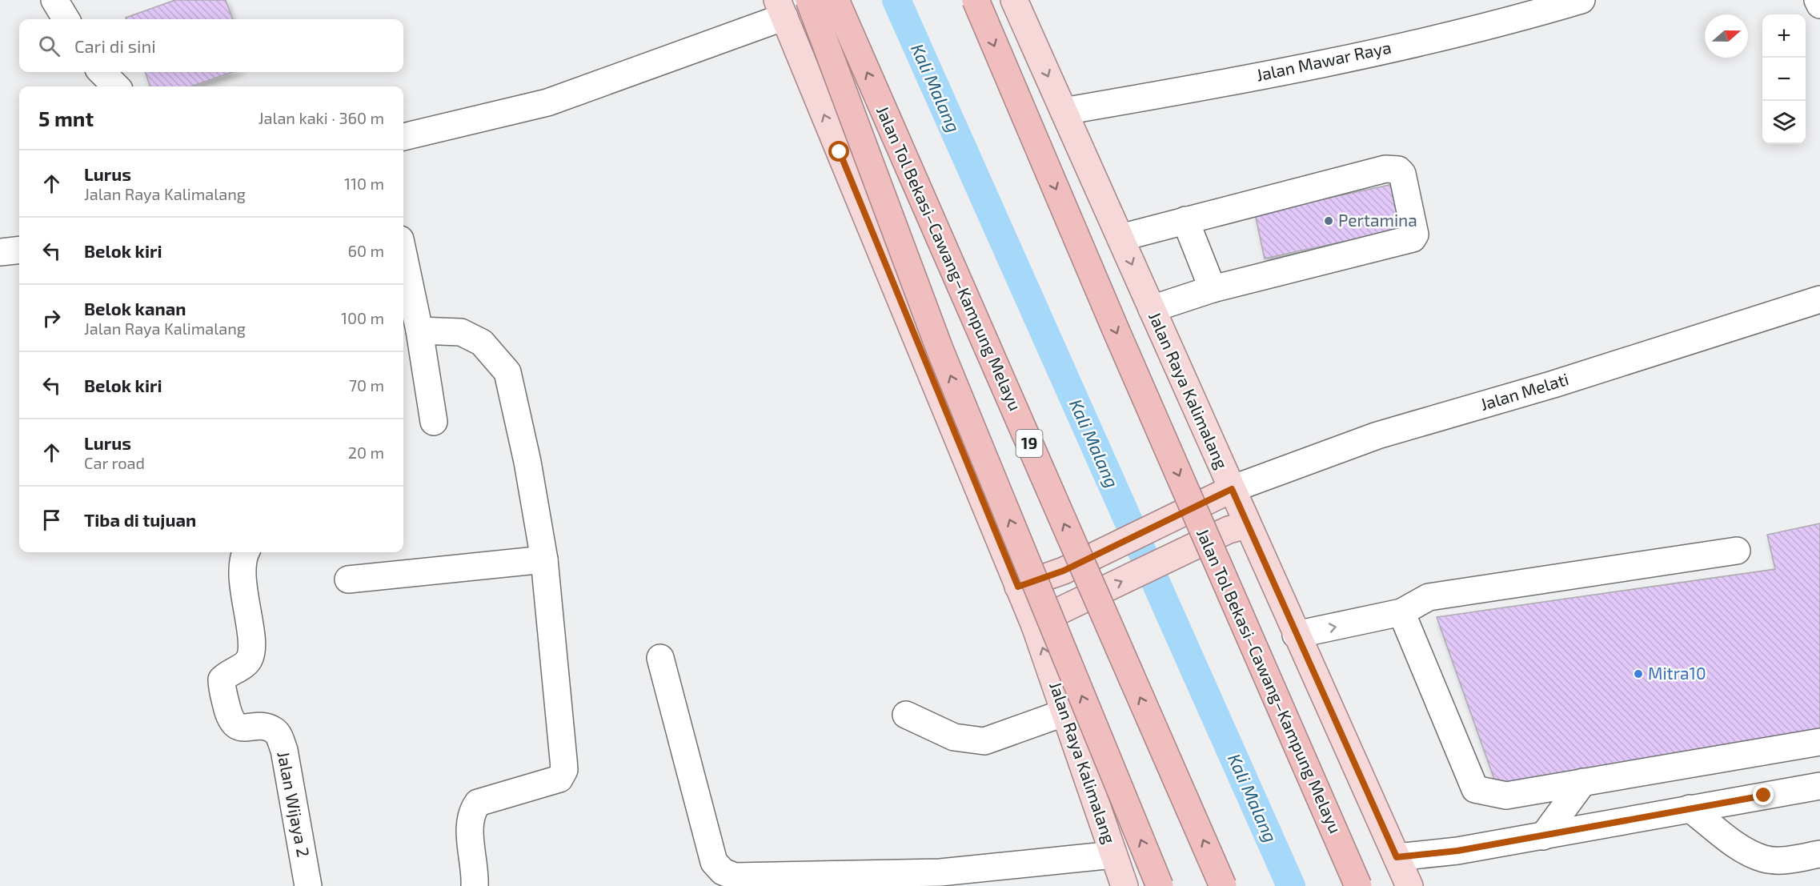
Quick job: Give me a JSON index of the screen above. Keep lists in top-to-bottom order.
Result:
{
  "streets": {
    "highway": ["Jalan Tol Bekasi–Cawang–Kampung Melayu", "19"],
    "main road": ["Jalan Raya Kalimalang"],
    "street": ["Jalan Mawar Raya", "Jalan Melati", "Jalan Wijaya 2"]
  },
  "crossings": [
    ["Jalan Mawar Raya", "Jalan Raya Kalimalang"],
    ["Jalan Raya Kalimalang", "Jalan Melati"]
  ],
  "water": ["Kali Malang"],
  "places": ["Pertamina", "Mitra10"],
  "north": "right",
  "page": {
    "map_buttons": ["+", "−"],
    "search": "Cari di sini",
    "heading": ["5 mnt", "Jalan kaki · 360 m"],
    "list": [
      ["Lurus", "Jalan Raya Kalimalang", "110 m"],
      ["Belok kiri", "60 m"],
      ["Belok kanan", "Jalan Raya Kalimalang", "100 m"],
      ["Belok kiri", "70 m"],
      ["Lurus", "Car road", "20 m"],
      "Tiba di tujuan"
    ]
  }
}
